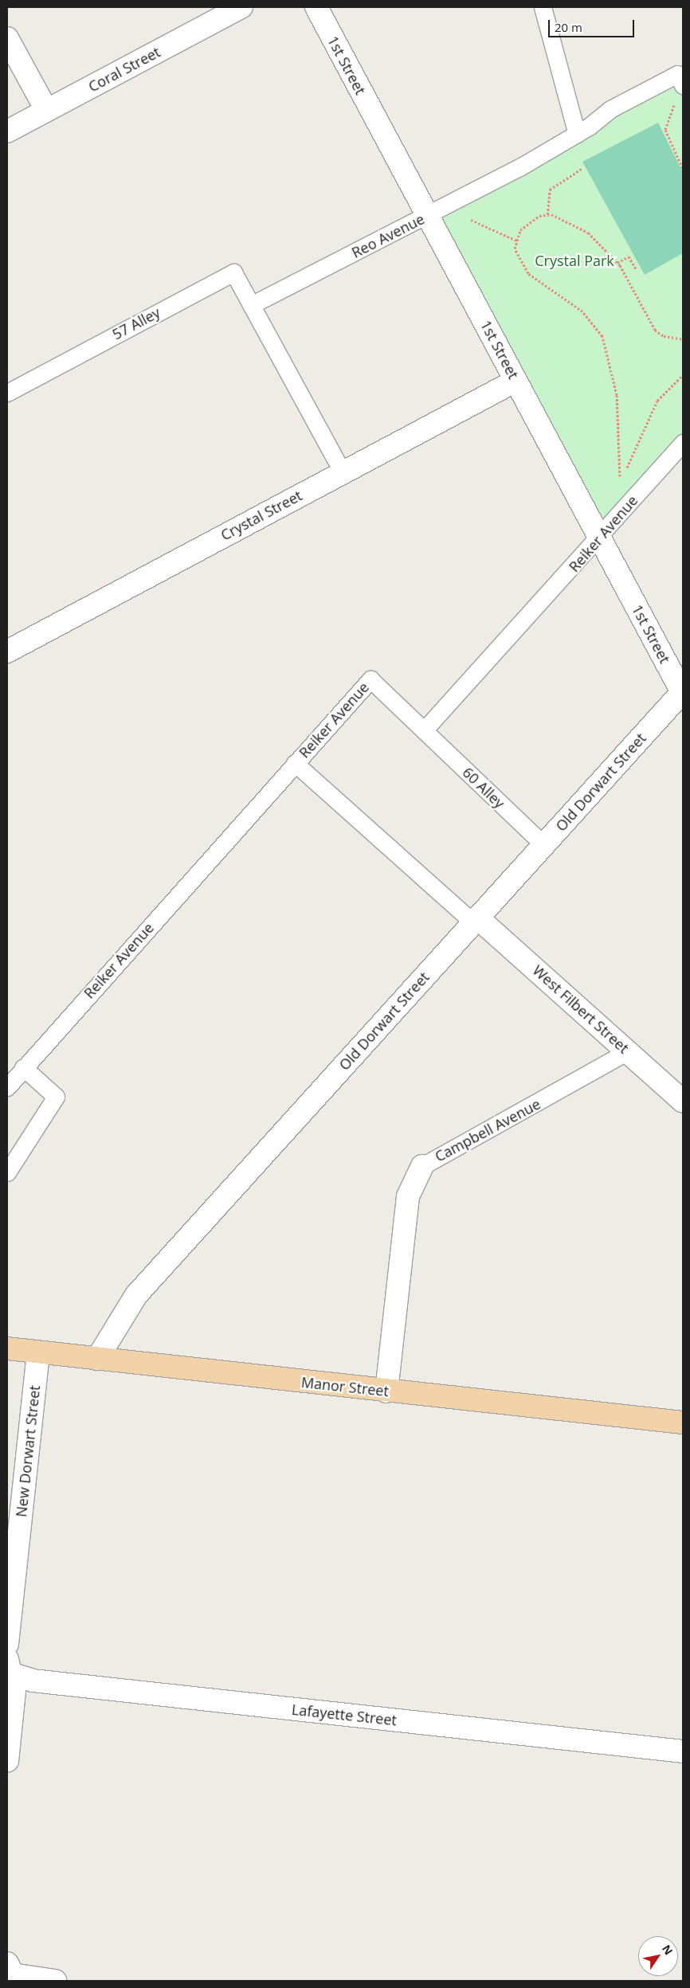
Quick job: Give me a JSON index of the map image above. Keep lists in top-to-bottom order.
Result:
{
  "streets": {
    "main road": ["Manor Street"],
    "street": [
      "1st Street",
      "Coral Street",
      "Crystal Street",
      "Old Dorwart Street",
      "West Filbert Street",
      "Campbell Avenue",
      "New Dorwart Street",
      "Lafayette Street"
    ],
    "lane": [
      "Reo Avenue",
      "57 Alley",
      "Reiker Avenue",
      "60 Alley"
    ]
  },
  "crossings": [
    ["1st Street", "Reo Avenue"],
    ["1st Street", "Crystal Street"],
    ["1st Street", "Reiker Avenue"],
    ["1st Street", "Old Dorwart Street"],
    ["Reo Avenue", "57 Alley"],
    ["Reiker Avenue", "60 Alley"],
    ["Old Dorwart Street", "60 Alley"],
    ["Old Dorwart Street", "West Filbert Street"],
    ["Old Dorwart Street", "Manor Street"],
    ["West Filbert Street", "Campbell Avenue"],
    ["Campbell Avenue", "Manor Street"],
    ["Manor Street", "New Dorwart Street"]
  ],
  "parks": ["Crystal Park"],
  "scale_bar": "20 m",
  "north": "top right"
}
